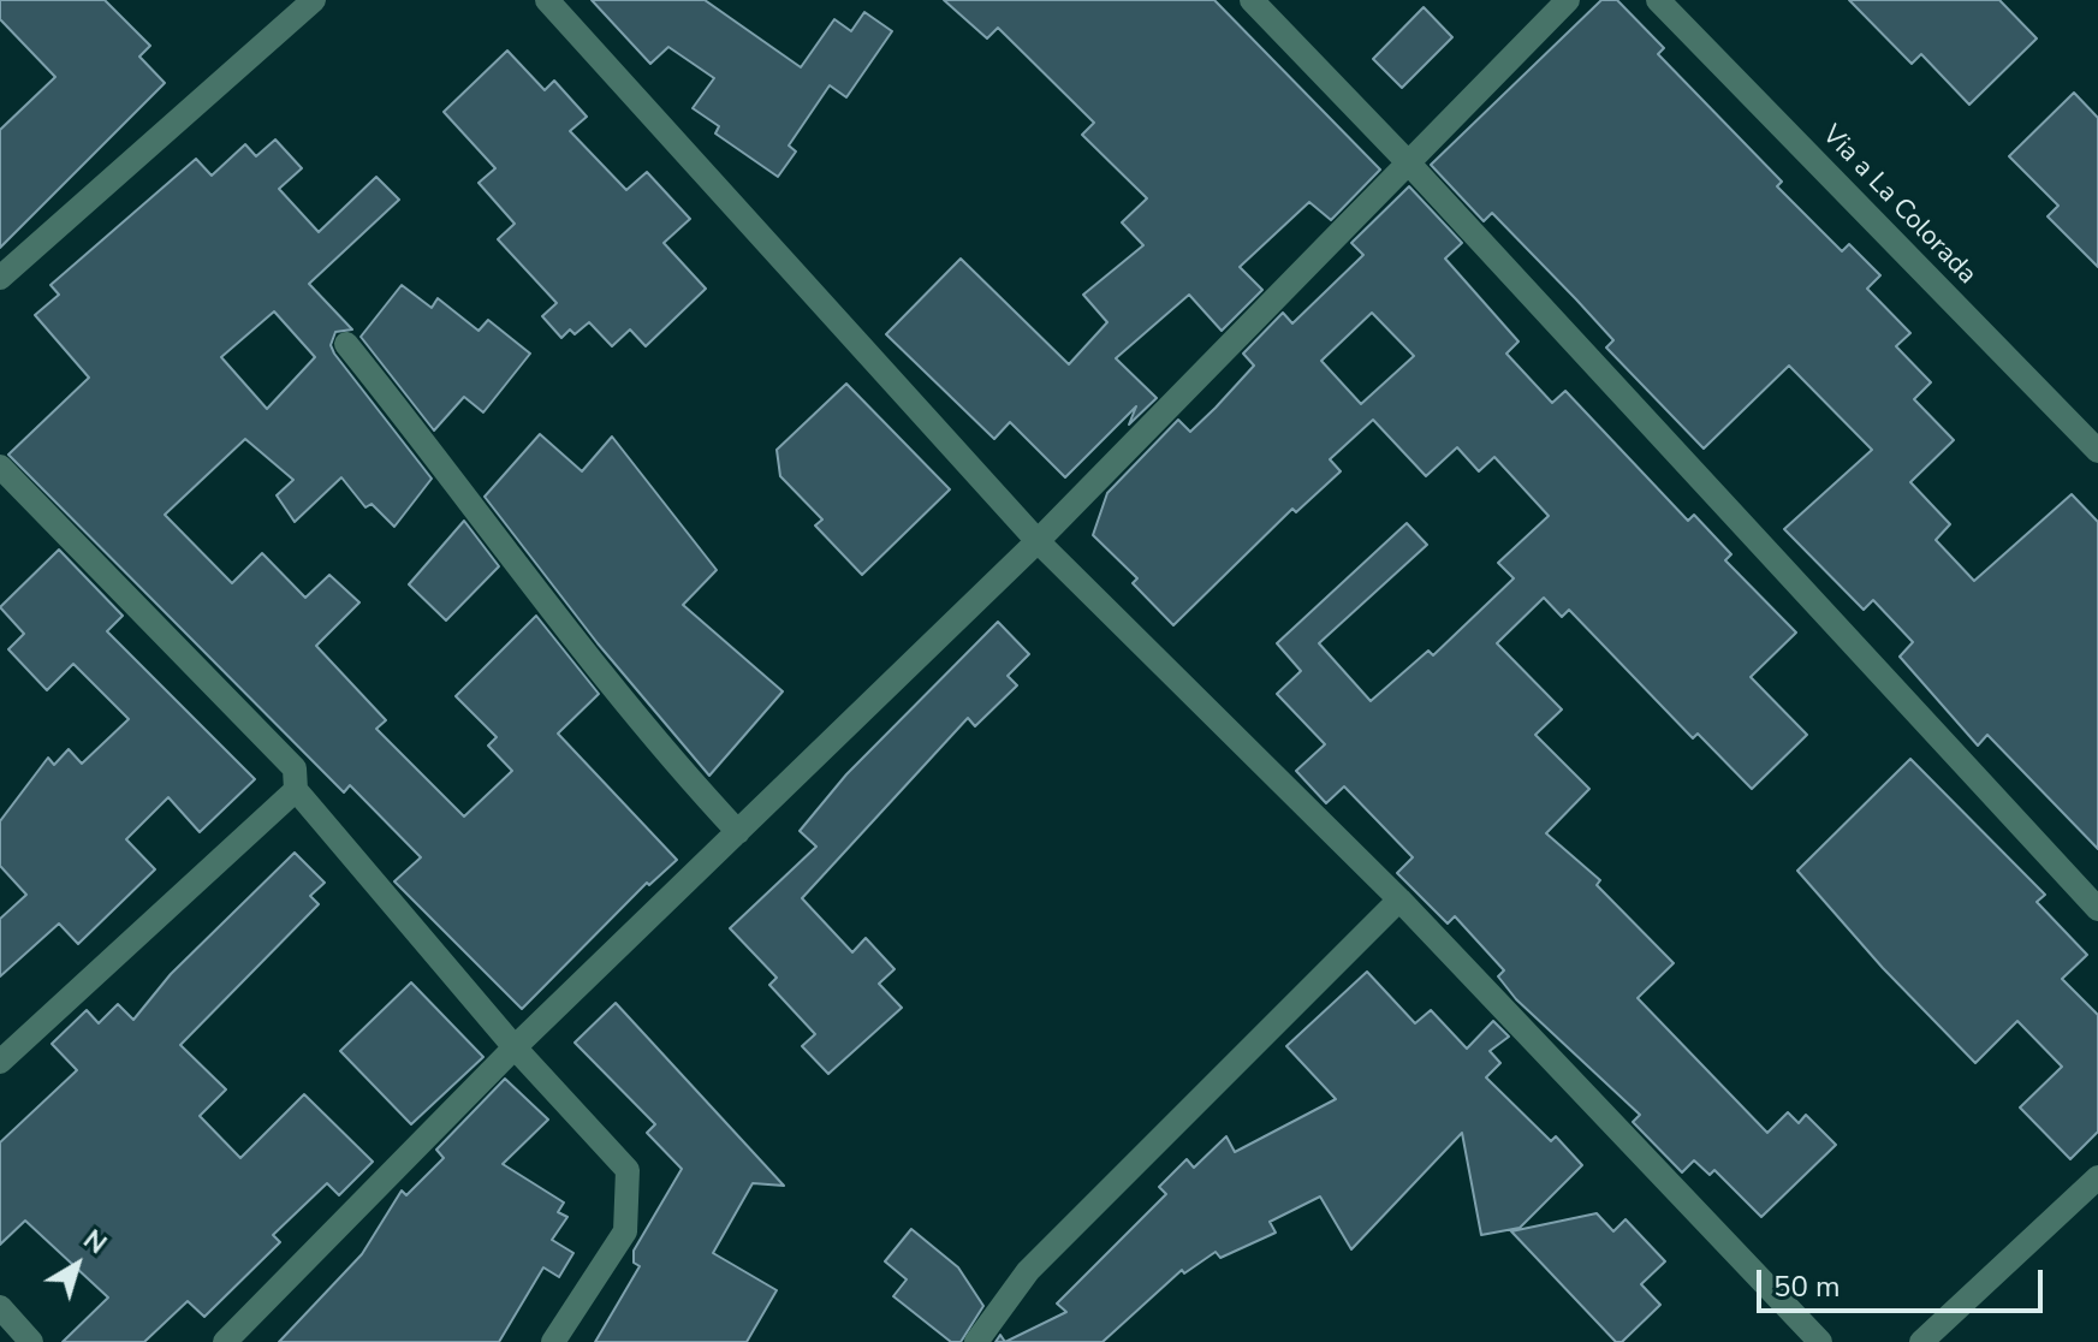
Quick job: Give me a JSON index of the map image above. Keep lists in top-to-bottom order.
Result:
{
  "streets": {
    "street": ["Via a La Colorada"]
  },
  "scale_bar": "50 m",
  "north": "top right"
}
